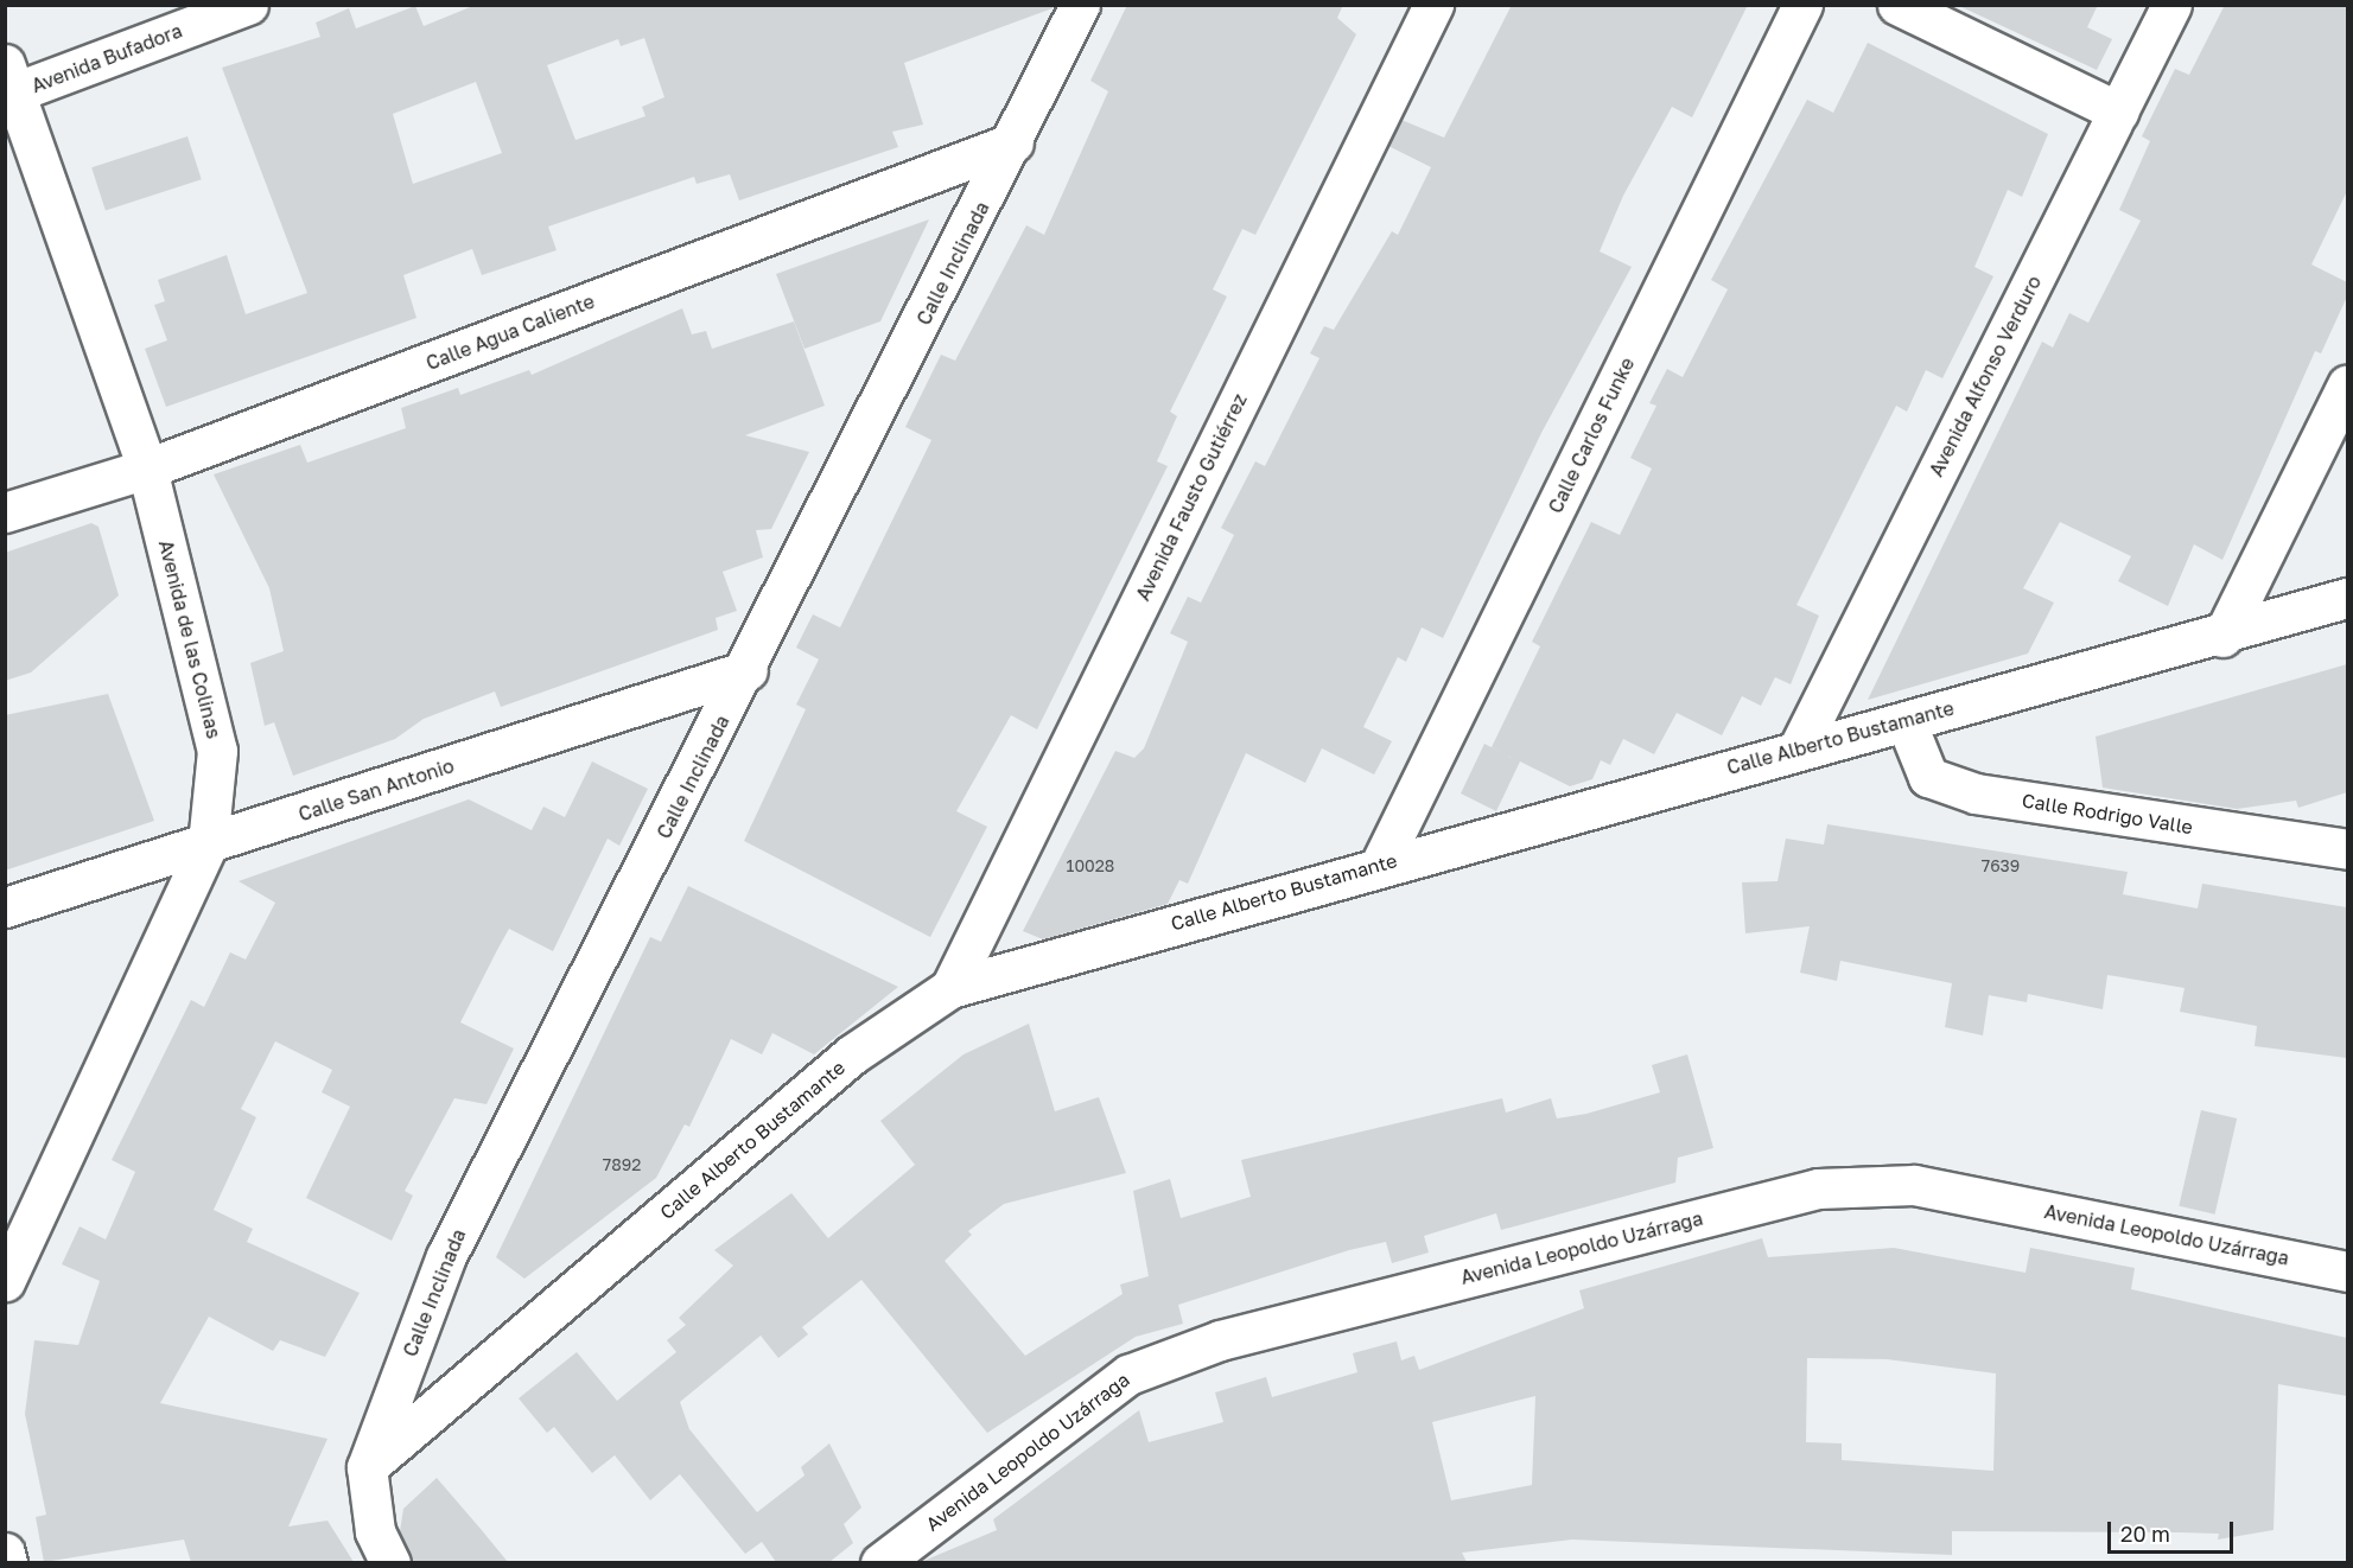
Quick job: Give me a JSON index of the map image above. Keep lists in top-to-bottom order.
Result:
{
  "streets": {
    "street": [
      "Avenida Bufadora",
      "Calle Inclinada",
      "Calle Agua Caliente",
      "Avenida Alfonso Verduro",
      "Calle Carlos Funke",
      "Avenida Fausto Gutiérrez",
      "Avenida de las Colinas",
      "Calle Alberto Bustamante",
      "Calle San Antonio",
      "Calle Rodrigo Valle",
      "Avenida Leopoldo Uzárraga"
    ]
  },
  "crossings": [
    ["Avenida Bufadora", "Avenida de las Colinas"],
    ["Calle Inclinada", "Calle Agua Caliente"],
    ["Calle Inclinada", "Calle Alberto Bustamante"],
    ["Calle Inclinada", "Calle San Antonio"],
    ["Calle Agua Caliente", "Avenida de las Colinas"],
    ["Avenida Alfonso Verduro", "Calle Alberto Bustamante"],
    ["Calle Carlos Funke", "Calle Alberto Bustamante"],
    ["Avenida Fausto Gutiérrez", "Calle Alberto Bustamante"],
    ["Avenida de las Colinas", "Calle San Antonio"],
    ["Calle Alberto Bustamante", "Calle Rodrigo Valle"]
  ],
  "house_numbers": ["10028", "7639", "7892"],
  "scale_bar": "20 m"
}
